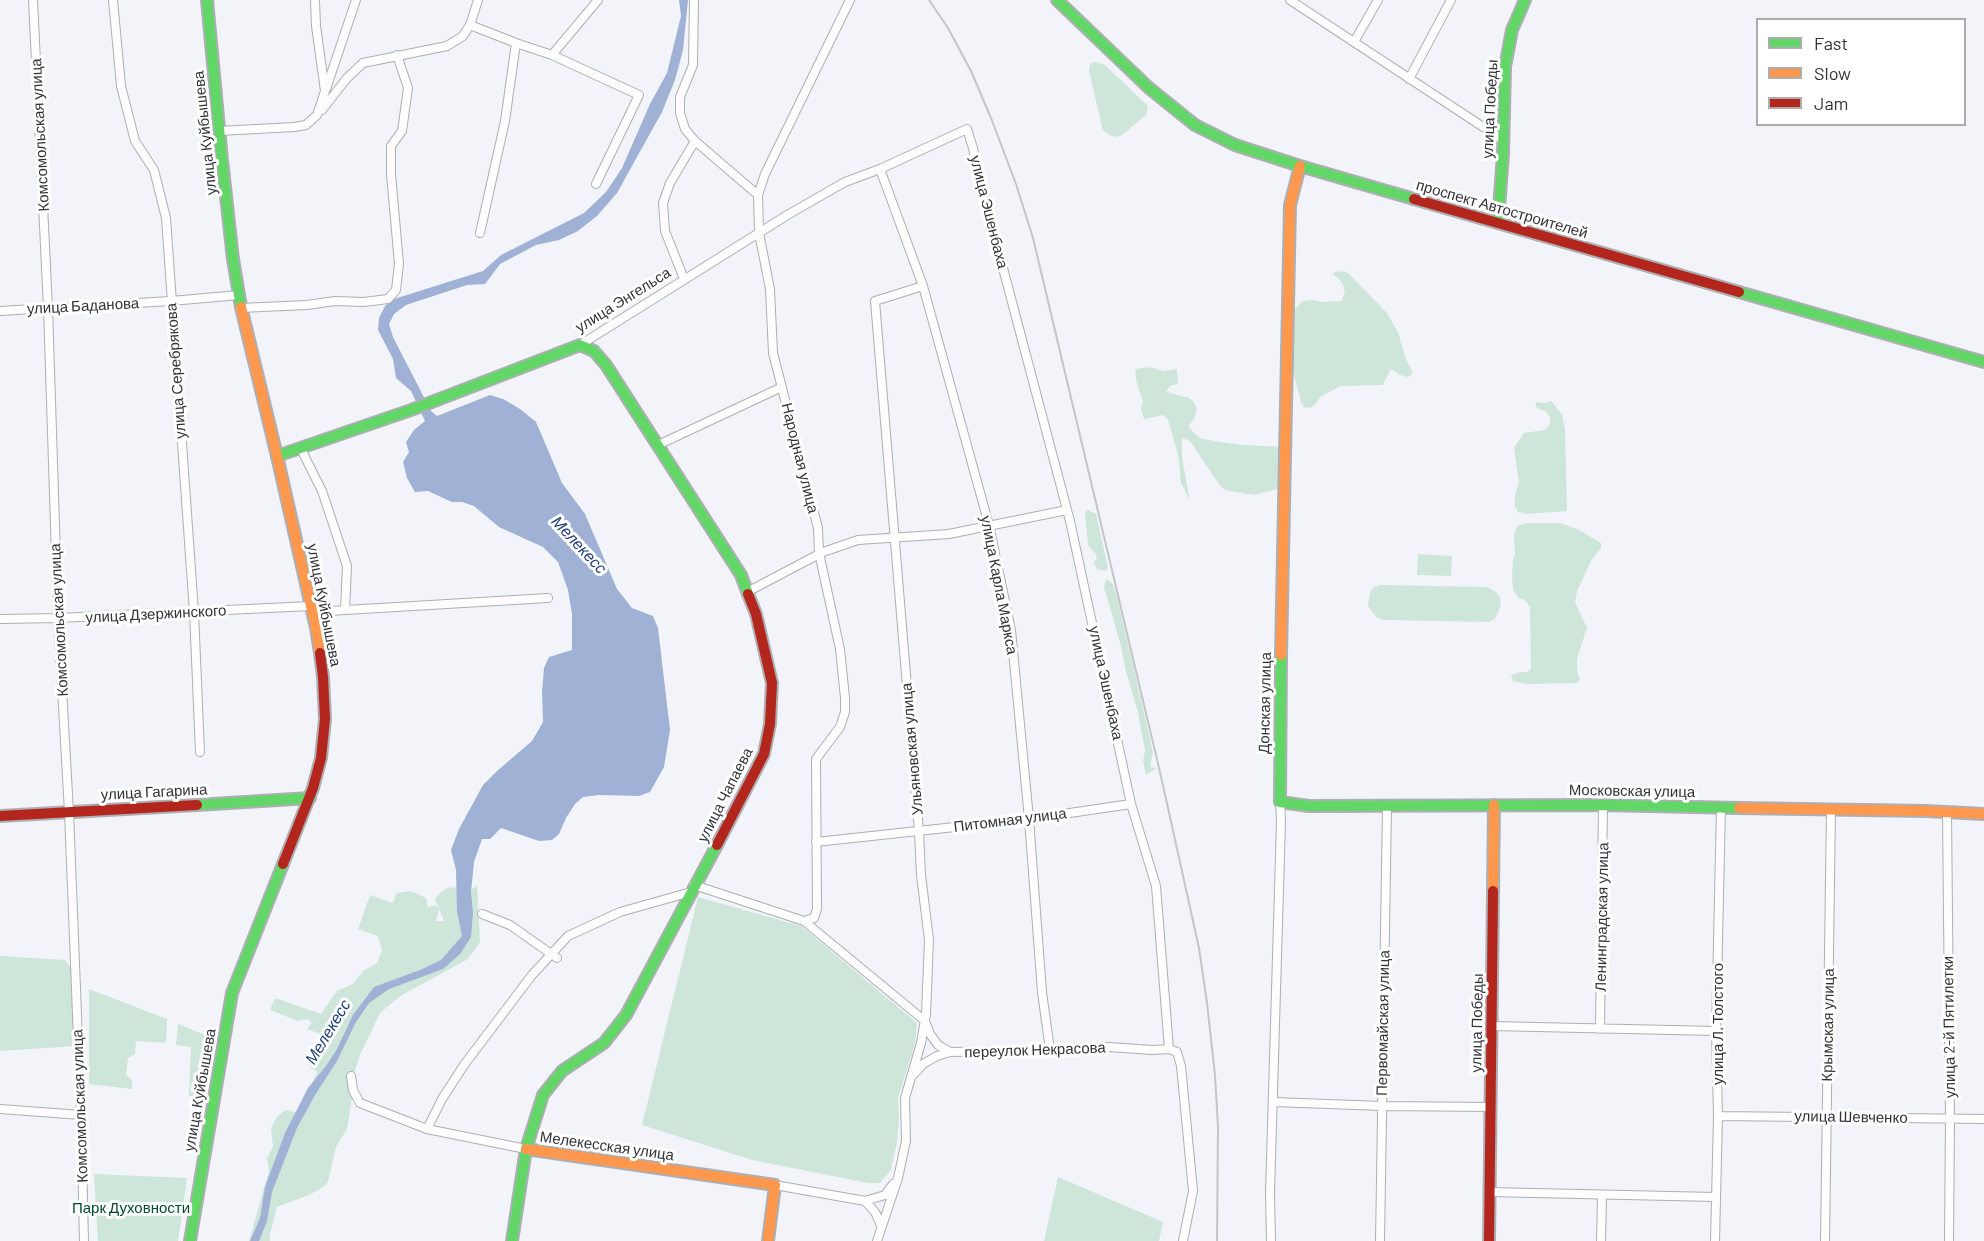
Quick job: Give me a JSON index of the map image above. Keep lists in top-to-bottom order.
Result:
{
  "streets": {
    "main road": [
      "улица Победы",
      "улица Куйбышева",
      "проспект Автостроителей",
      "улица Энгельса",
      "Донская улица",
      "Московская улица",
      "улица Гагарина",
      "улица Чапаева",
      "Мелекесская улица"
    ],
    "street": [
      "Комсомольская улица",
      "улица Эшенбаха",
      "улица Баданова",
      "улица Серебрякова",
      "Народная улица",
      "улица Карла Маркса",
      "улица Дзержинского",
      "Ульяновская улица",
      "Питомная улица",
      "Ленинградская улица",
      "Первомайская улица",
      "улица Л. Толстого",
      "Крымская улица",
      "улица 2-й Пятилетки",
      "переулок Некрасова",
      "улица Шевченко"
    ]
  },
  "crossings": [
    ["улица Победы", "проспект Автостроителей"],
    ["улица Победы", "Московская улица"],
    ["улица Куйбышева", "улица Энгельса"],
    ["улица Куйбышева", "улица Баданова"],
    ["улица Куйбышева", "улица Дзержинского"],
    ["улица Куйбышева", "улица Гагарина"],
    ["Комсомольская улица", "улица Баданова"],
    ["Комсомольская улица", "улица Дзержинского"],
    ["Комсомольская улица", "улица Гагарина"],
    ["проспект Автостроителей", "Донская улица"],
    ["улица Эшенбаха", "улица Энгельса"],
    ["улица Эшенбаха", "Питомная улица"],
    ["улица Эшенбаха", "переулок Некрасова"],
    ["улица Энгельса", "Народная улица"],
    ["улица Энгельса", "улица Карла Маркса"],
    ["улица Энгельса", "улица Чапаева"],
    ["улица Баданова", "улица Серебрякова"],
    ["улица Серебрякова", "улица Дзержинского"],
    ["Народная улица", "Питомная улица"],
    ["улица Карла Маркса", "Ульяновская улица"],
    ["улица Карла Маркса", "Питомная улица"],
    ["улица Карла Маркса", "переулок Некрасова"],
    ["Донская улица", "Московская улица"],
    ["Ульяновская улица", "Питомная улица"],
    ["Ульяновская улица", "переулок Некрасова"],
    ["Московская улица", "Ленинградская улица"],
    ["Московская улица", "Первомайская улица"],
    ["Московская улица", "улица Л. Толстого"],
    ["Московская улица", "Крымская улица"],
    ["Московская улица", "улица 2-й Пятилетки"],
    ["улица Чапаева", "Мелекесская улица"],
    ["улица Л. Толстого", "улица Шевченко"],
    ["Крымская улица", "улица Шевченко"],
    ["улица 2-й Пятилетки", "улица Шевченко"]
  ],
  "water": ["Мелекесс"],
  "parks": ["Парк Духовности"],
  "legend": ["Fast", "Slow", "Jam"]
}
